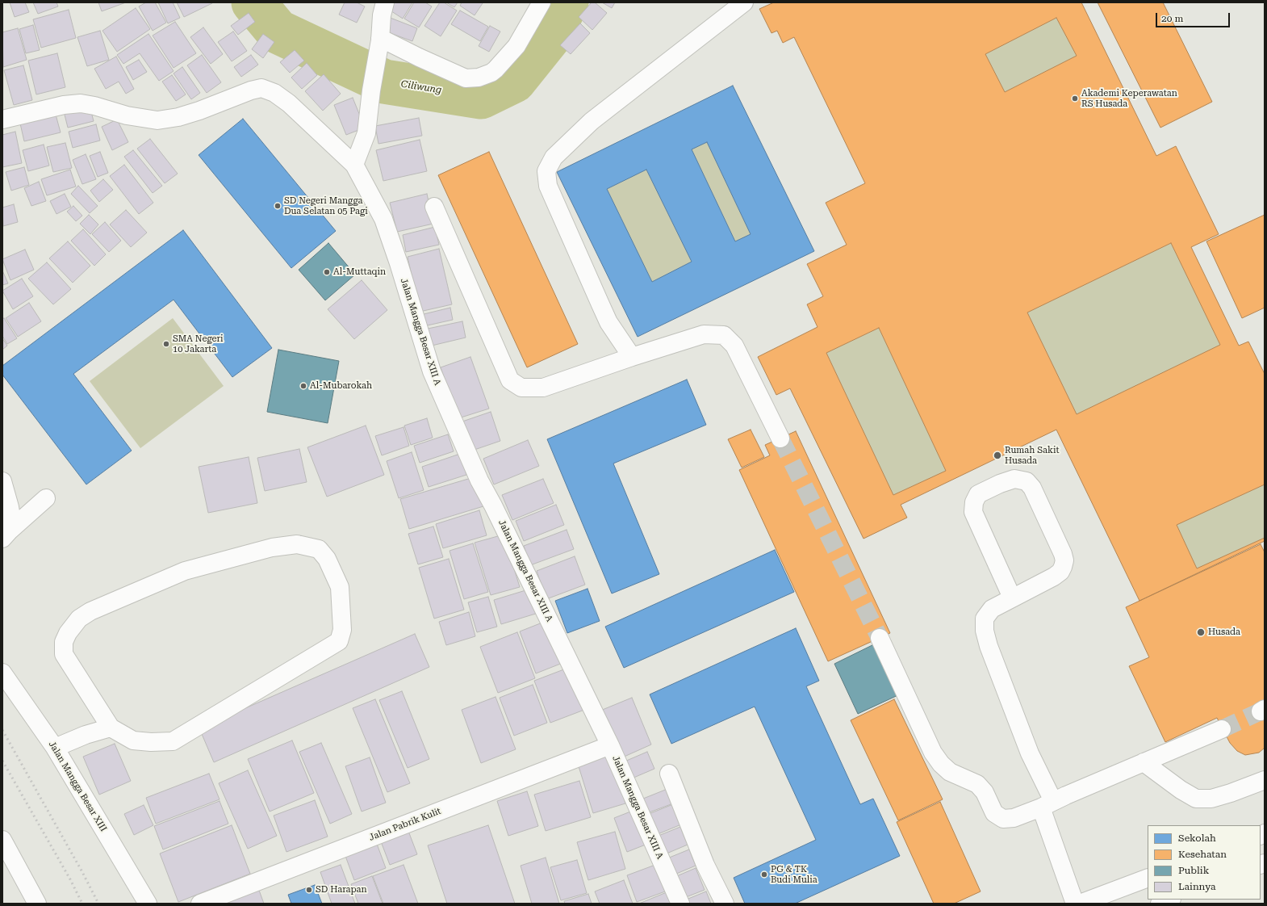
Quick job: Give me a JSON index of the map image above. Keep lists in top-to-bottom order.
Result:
{
  "streets": {
    "street": ["Jalan Mangga Besar XIII A", "Jalan Mangga Besar XIII", "Jalan Pabrik Kulit"]
  },
  "crossings": [
    ["Jalan Mangga Besar XIII A", "Jalan Pabrik Kulit"]
  ],
  "water": ["Ciliwung"],
  "places": [
    "Akademi Keperawatan RS Husada",
    "SD Negeri Mangga Dua Selatan 05 Pagi",
    "Al-Muttaqin",
    "SMA Negeri 10 Jakarta",
    "Al-Mubarokah",
    "Rumah Sakit Husada",
    "Husada",
    "PG & TK Budi Mulia",
    "SD Harapan"
  ],
  "legend": [
    "Sekolah",
    "Kesehatan",
    "Publik",
    "Lainnya"
  ],
  "scale_bar": "20 m"
}
